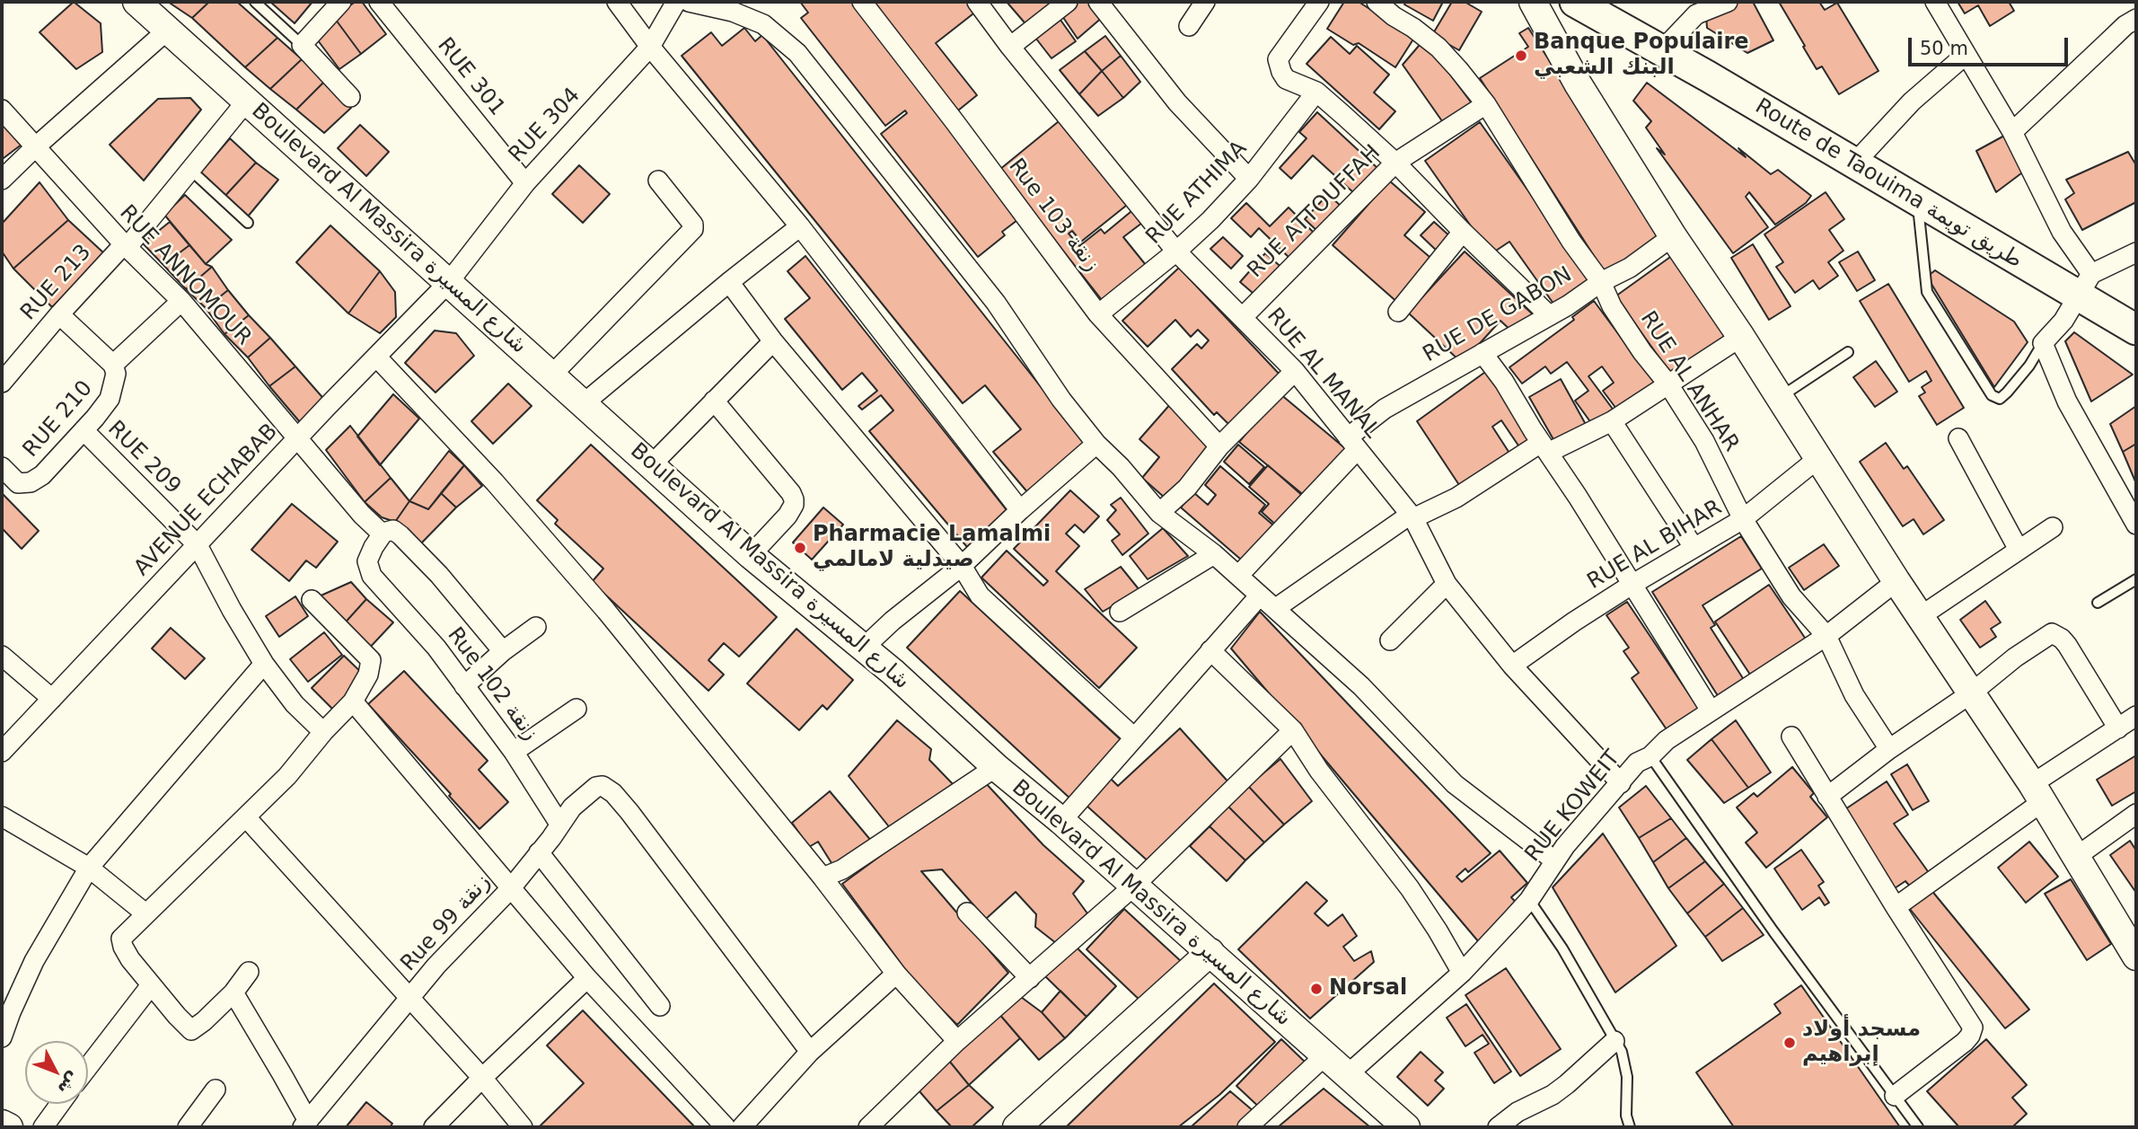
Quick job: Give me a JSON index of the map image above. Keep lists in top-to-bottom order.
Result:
{
  "streets": {
    "main road": ["Route de Taouima طريق تويمة", "Boulevard Al Massira شارع المسيرة"],
    "street": [
      "RUE 301",
      "RUE 304",
      "RUE ATHIMA",
      "RUE ATTOUFFAH",
      "Rue 103 زنقة",
      "RUE ANNOMOUR",
      "RUE 213",
      "RUE DE GABON",
      "RUE AL MANAL",
      "RUE AL ANHAR",
      "RUE 210",
      "RUE 209",
      "AVENUE ECHABAB",
      "RUE AL BIHAR",
      "Rue 102 زنقة",
      "RUE KOWEIT",
      "Rue 99 زنقة"
    ]
  },
  "crossings": [
    ["RUE 301", "RUE 304"],
    ["RUE 304", "Boulevard Al Massira شارع المسيرة"],
    ["RUE 304", "AVENUE ECHABAB"],
    ["RUE ATHIMA", "Rue 103 زنقة"],
    ["RUE ATHIMA", "RUE AL MANAL"],
    ["RUE ATTOUFFAH", "RUE AL MANAL"],
    ["RUE ATTOUFFAH", "RUE AL ANHAR"],
    ["Boulevard Al Massira شارع المسيرة", "RUE 213"],
    ["Boulevard Al Massira شارع المسيرة", "AVENUE ECHABAB"],
    ["Boulevard Al Massira شارع المسيرة", "RUE KOWEIT"],
    ["RUE ANNOMOUR", "RUE 213"],
    ["RUE ANNOMOUR", "RUE 210"],
    ["RUE ANNOMOUR", "AVENUE ECHABAB"],
    ["RUE ANNOMOUR", "Rue 102 زنقة"],
    ["RUE DE GABON", "RUE AL MANAL"],
    ["RUE DE GABON", "RUE AL ANHAR"],
    ["RUE AL MANAL", "RUE AL BIHAR"],
    ["RUE AL MANAL", "RUE KOWEIT"],
    ["RUE AL ANHAR", "RUE AL BIHAR"],
    ["RUE AL ANHAR", "RUE KOWEIT"],
    ["RUE 210", "RUE 209"],
    ["RUE 209", "AVENUE ECHABAB"],
    ["Rue 102 زنقة", "Rue 99 زنقة"]
  ],
  "places": [
    "Banque Populaire البنك الشعبي",
    "Pharmacie Lamalmi صيدلية لامالمي",
    "Norsal",
    "مسجد أولاد إبراهيم"
  ],
  "scale_bar": "50 m",
  "north": "bottom right"
}
